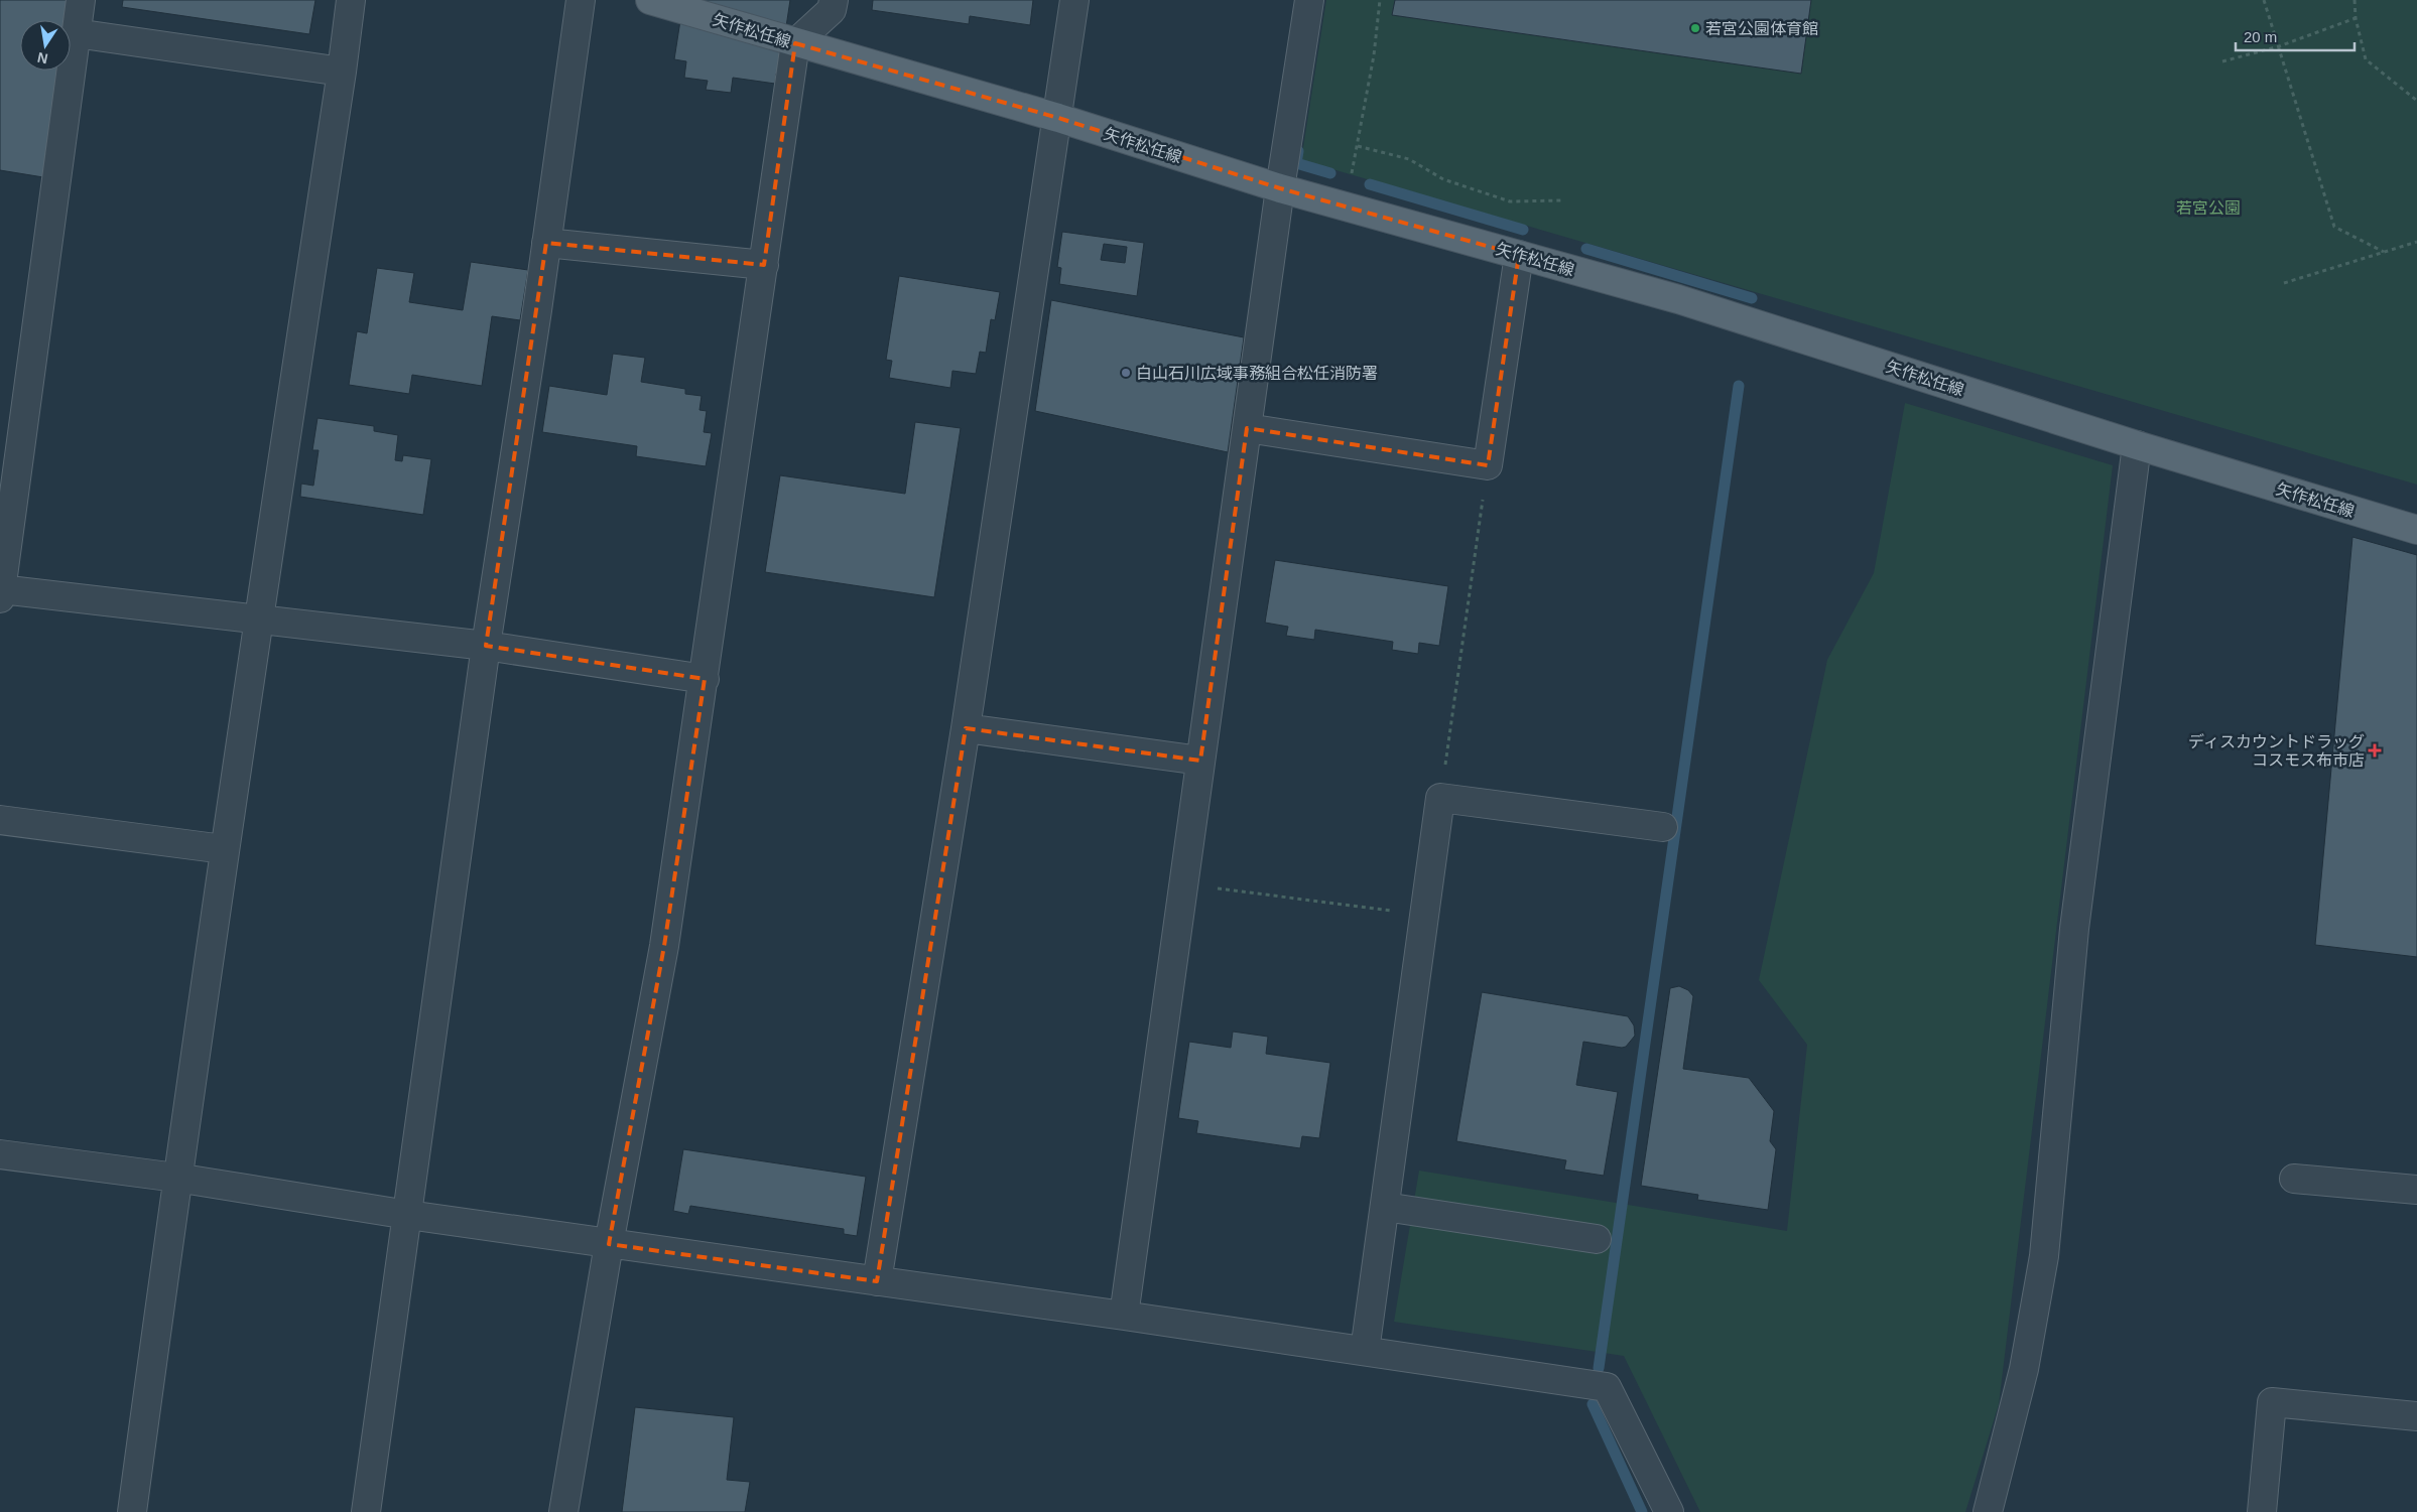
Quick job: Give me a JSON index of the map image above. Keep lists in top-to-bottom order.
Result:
{
  "streets": {
    "main road": ["矢作松任線"]
  },
  "parks": ["若宮公園"],
  "places": {
    "other": ["若宮公園体育館", "白山石川広域事務組合松任消防署"],
    "health": ["ディスカウントドラッグ コスモス布市店"]
  },
  "scale_bar": "20 m",
  "north": "bottom"
}
